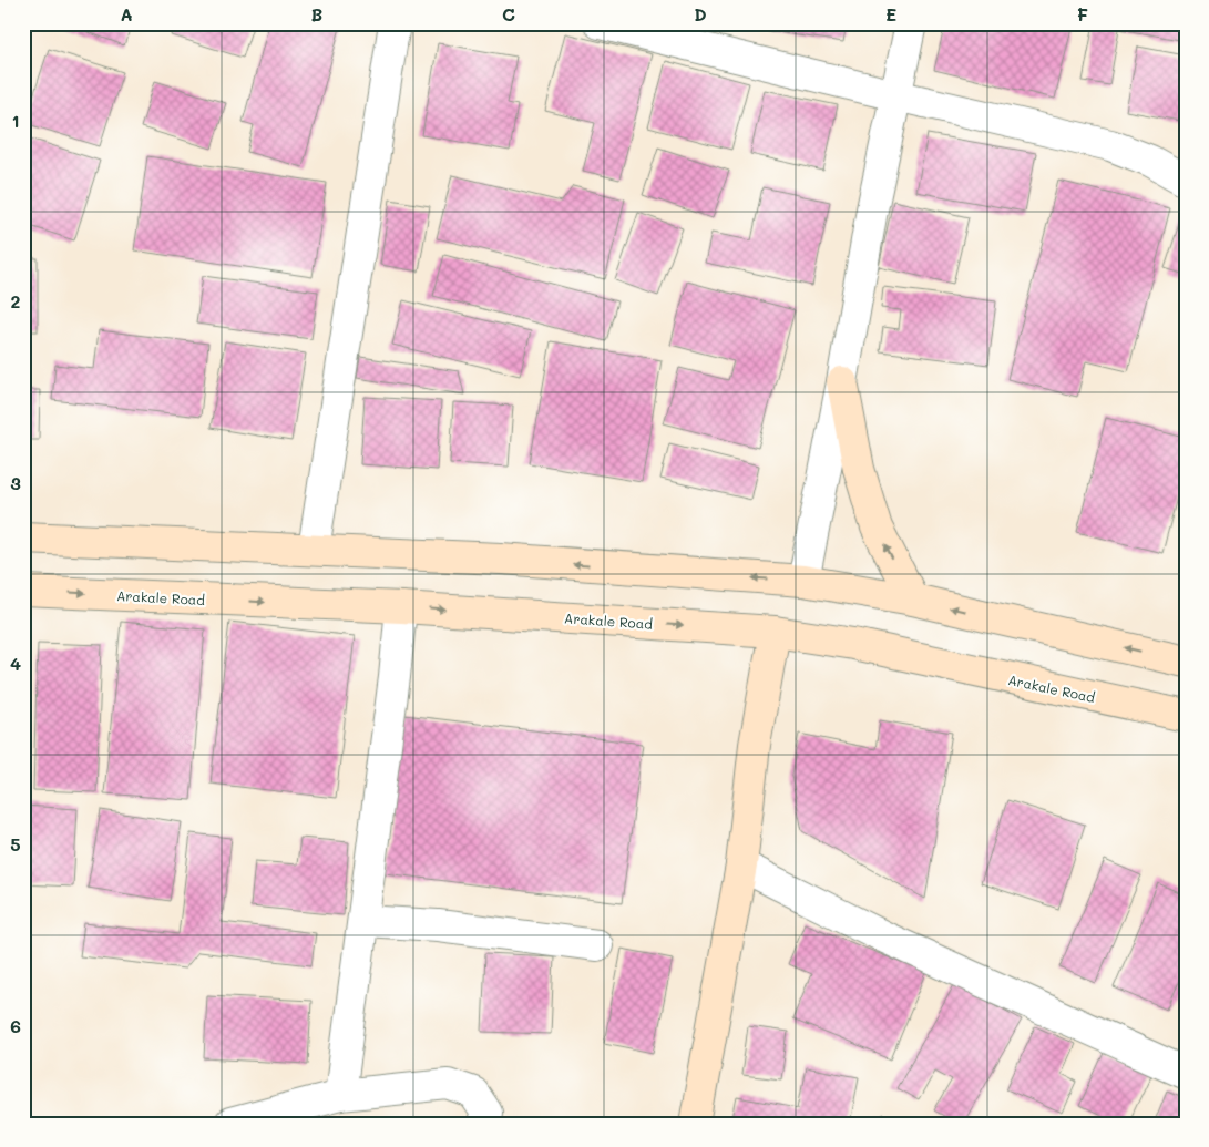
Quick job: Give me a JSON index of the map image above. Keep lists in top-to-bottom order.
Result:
{
  "streets": {
    "main road": ["Arakale Road"]
  },
  "grid": {
    "columns": [
      "A",
      "B",
      "C",
      "D",
      "E",
      "F"
    ],
    "rows": [
      "1",
      "2",
      "3",
      "4",
      "5",
      "6"
    ]
  }
}
